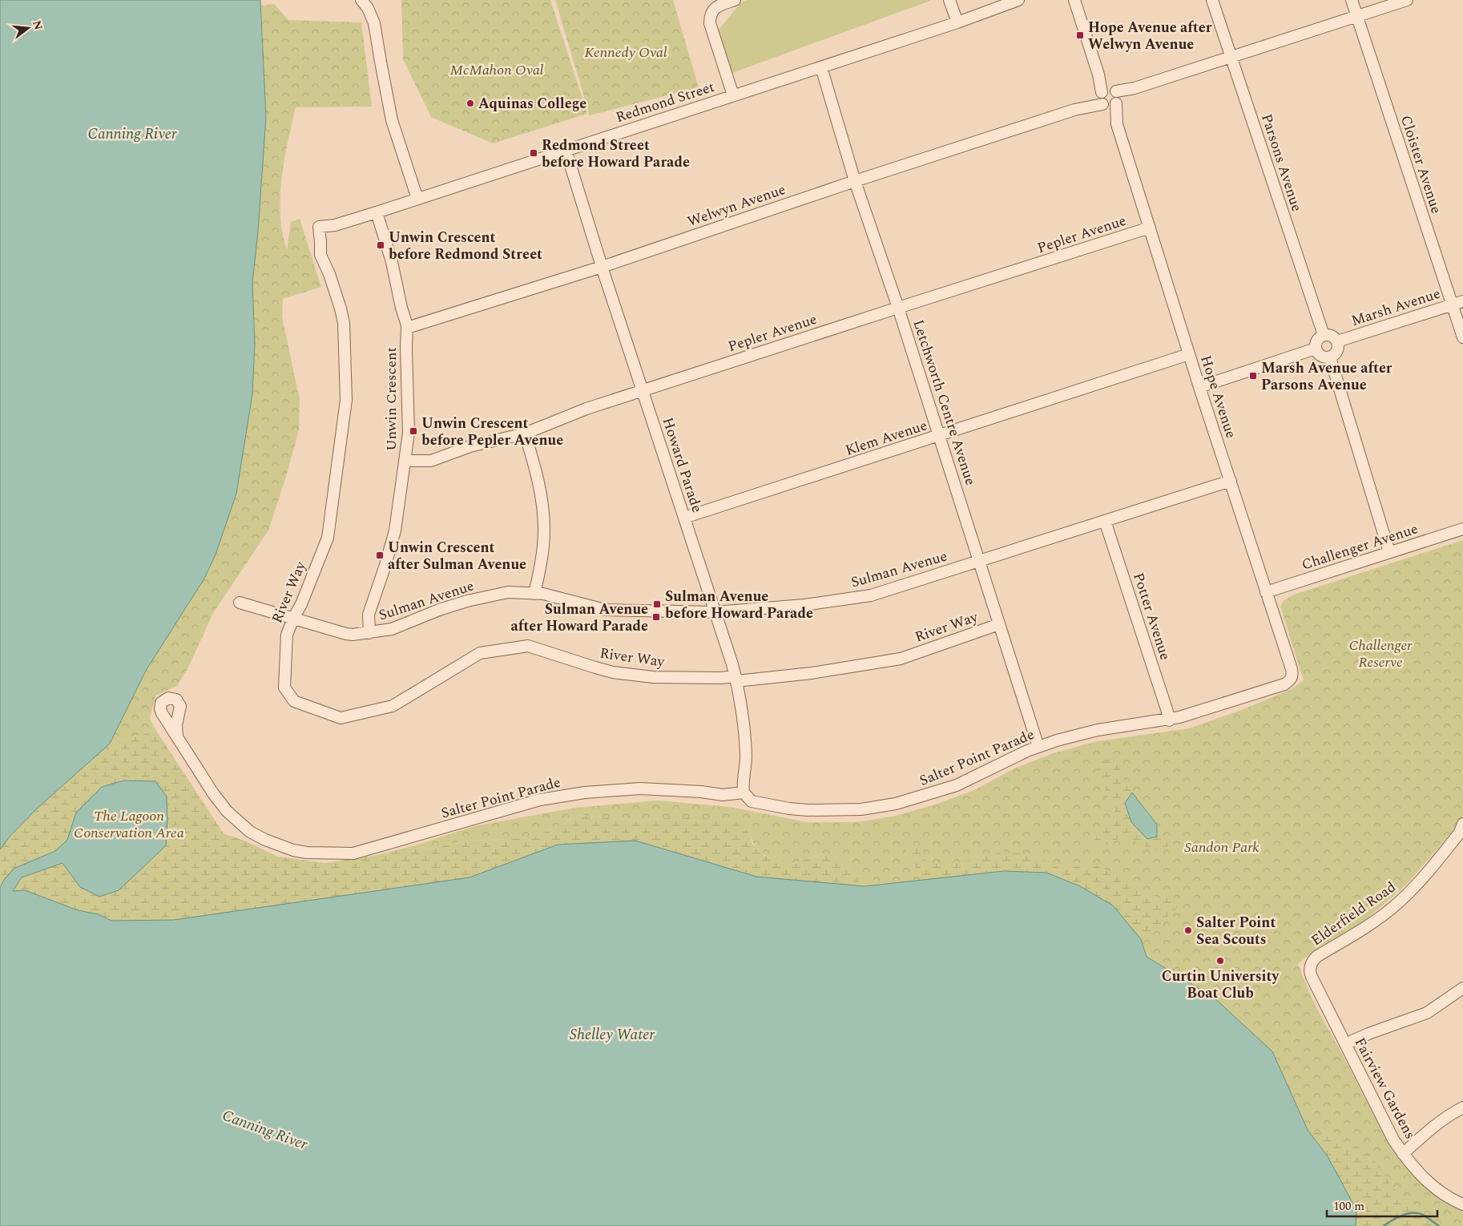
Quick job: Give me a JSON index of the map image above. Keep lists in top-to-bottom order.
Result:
{
  "streets": {
    "street": [
      "Redmond Street",
      "Parsons Avenue",
      "Cloister Avenue",
      "Welwyn Avenue",
      "Pepler Avenue",
      "Marsh Avenue",
      "Hope Avenue",
      "Unwin Crescent",
      "Letchworth Centre Avenue",
      "Klem Avenue",
      "Howard Parade",
      "Challenger Avenue",
      "Sulman Avenue",
      "River Way",
      "Potter Avenue",
      "Salter Point Parade",
      "Elderfield Road",
      "Fairview Gardens"
    ]
  },
  "crossings": [
    ["Redmond Street", "Unwin Crescent"],
    ["Redmond Street", "Letchworth Centre Avenue"],
    ["Redmond Street", "Howard Parade"],
    ["Redmond Street", "River Way"],
    ["Parsons Avenue", "Welwyn Avenue"],
    ["Parsons Avenue", "Marsh Avenue"],
    ["Cloister Avenue", "Welwyn Avenue"],
    ["Cloister Avenue", "Marsh Avenue"],
    ["Welwyn Avenue", "Hope Avenue"],
    ["Welwyn Avenue", "Unwin Crescent"],
    ["Welwyn Avenue", "Letchworth Centre Avenue"],
    ["Welwyn Avenue", "Howard Parade"],
    ["Pepler Avenue", "Hope Avenue"],
    ["Pepler Avenue", "Unwin Crescent"],
    ["Pepler Avenue", "Letchworth Centre Avenue"],
    ["Pepler Avenue", "Howard Parade"],
    ["Hope Avenue", "Klem Avenue"],
    ["Hope Avenue", "Challenger Avenue"],
    ["Hope Avenue", "Sulman Avenue"],
    ["Hope Avenue", "Salter Point Parade"],
    ["Unwin Crescent", "Sulman Avenue"],
    ["Letchworth Centre Avenue", "Klem Avenue"],
    ["Letchworth Centre Avenue", "Sulman Avenue"],
    ["Letchworth Centre Avenue", "River Way"],
    ["Letchworth Centre Avenue", "Salter Point Parade"],
    ["Klem Avenue", "Howard Parade"],
    ["Howard Parade", "Sulman Avenue"],
    ["Howard Parade", "River Way"],
    ["Howard Parade", "Salter Point Parade"],
    ["Sulman Avenue", "River Way"],
    ["Sulman Avenue", "Potter Avenue"],
    ["Potter Avenue", "Salter Point Parade"],
    ["Elderfield Road", "Fairview Gardens"]
  ],
  "water": ["Canning River", "Shelley Water"],
  "parks": [
    "Kennedy Oval",
    "McMahon Oval",
    "Challenger Reserve",
    "The Lagoon Conservation Area",
    "Sandon Park"
  ],
  "places": {
    "transit": [
      "Hope Avenue after Welwyn Avenue",
      "Redmond Street before Howard Parade",
      "Unwin Crescent before Redmond Street",
      "Marsh Avenue after Parsons Avenue",
      "Unwin Crescent before Pepler Avenue",
      "Unwin Crescent after Sulman Avenue",
      "Sulman Avenue before Howard Parade",
      "Sulman Avenue after Howard Parade"
    ],
    "other": ["Aquinas College", "Salter Point Sea Scouts", "Curtin University Boat Club"]
  },
  "scale_bar": "100 m",
  "north": "right"
}
